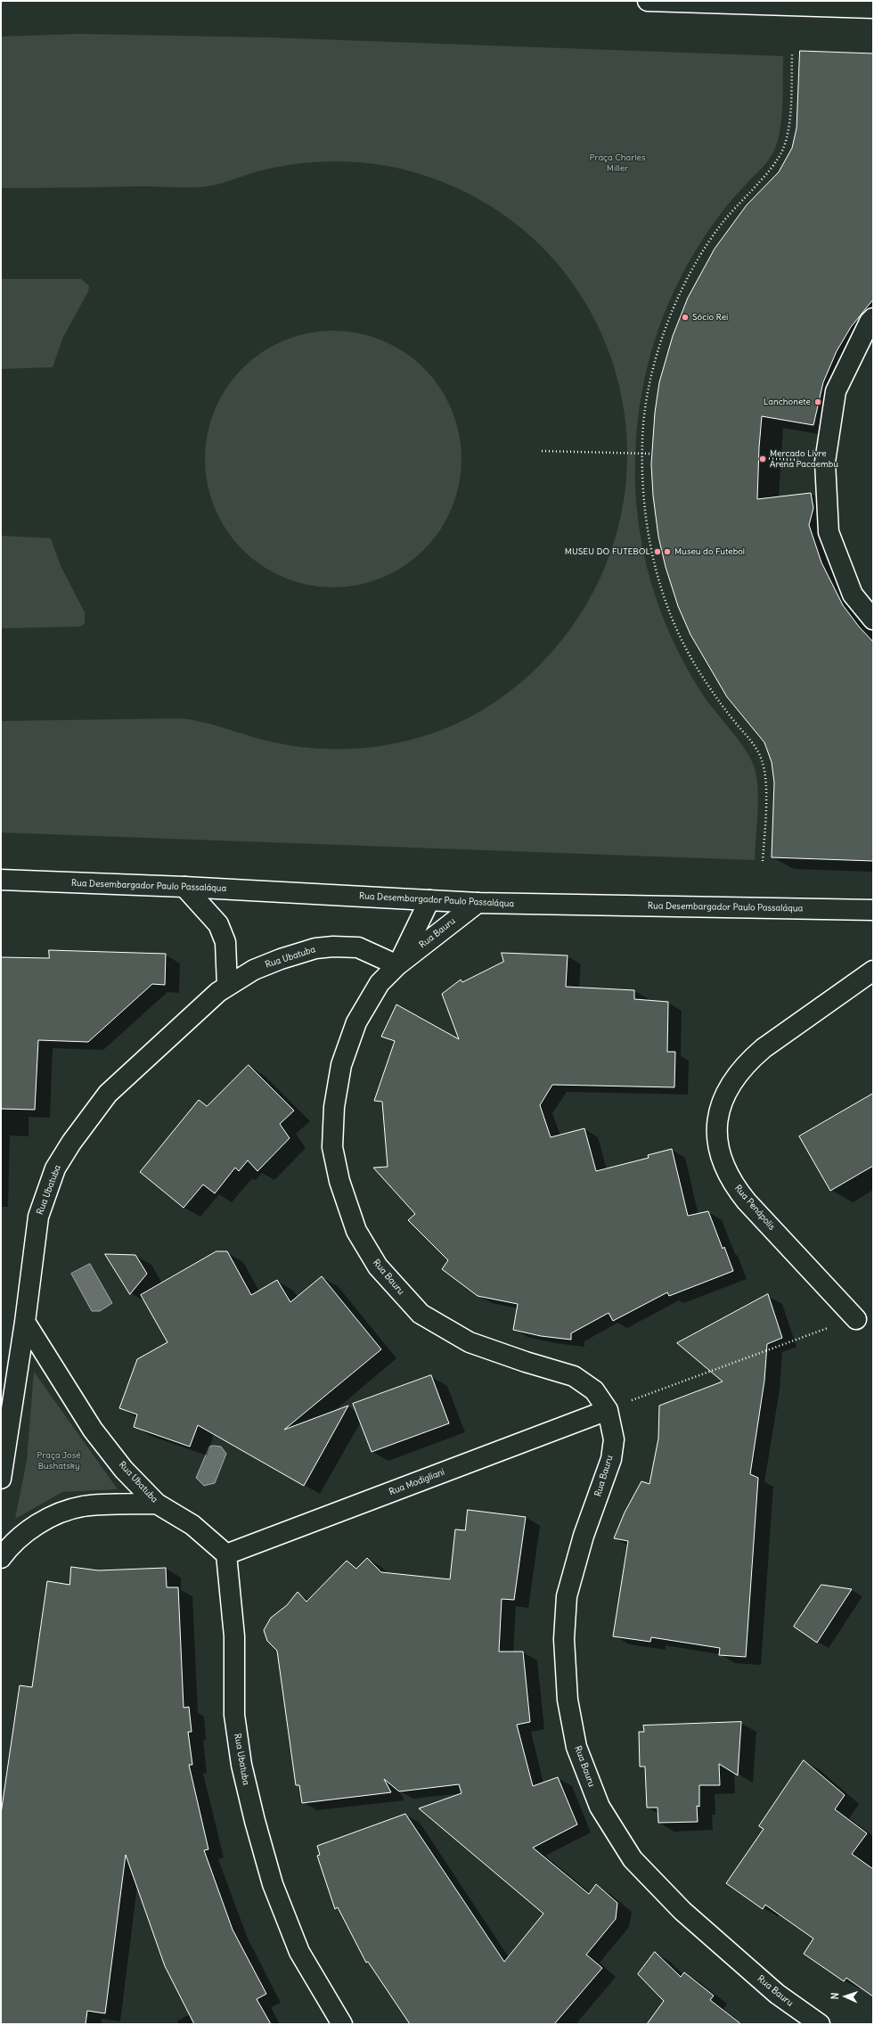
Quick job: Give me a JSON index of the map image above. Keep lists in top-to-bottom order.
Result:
{
  "streets": {
    "street": [
      "Rua Desembargador Paulo Passaláqua",
      "Rua Bauru",
      "Rua Ubatuba",
      "Rua Penápolis",
      "Rua Modigliani"
    ]
  },
  "crossings": [
    ["Rua Desembargador Paulo Passaláqua", "Rua Bauru"],
    ["Rua Bauru", "Rua Ubatuba"],
    ["Rua Bauru", "Rua Modigliani"],
    ["Rua Ubatuba", "Rua Modigliani"]
  ],
  "parks": ["Praça Charles Miller", "Praça José Bushatsky"],
  "places": [
    "Sócio Rei",
    "Lanchonete",
    "Mercado Livre Arena Pacaembu",
    "MUSEU DO FUTEBOL",
    "Museu do Futebol"
  ],
  "north": "left"
}
